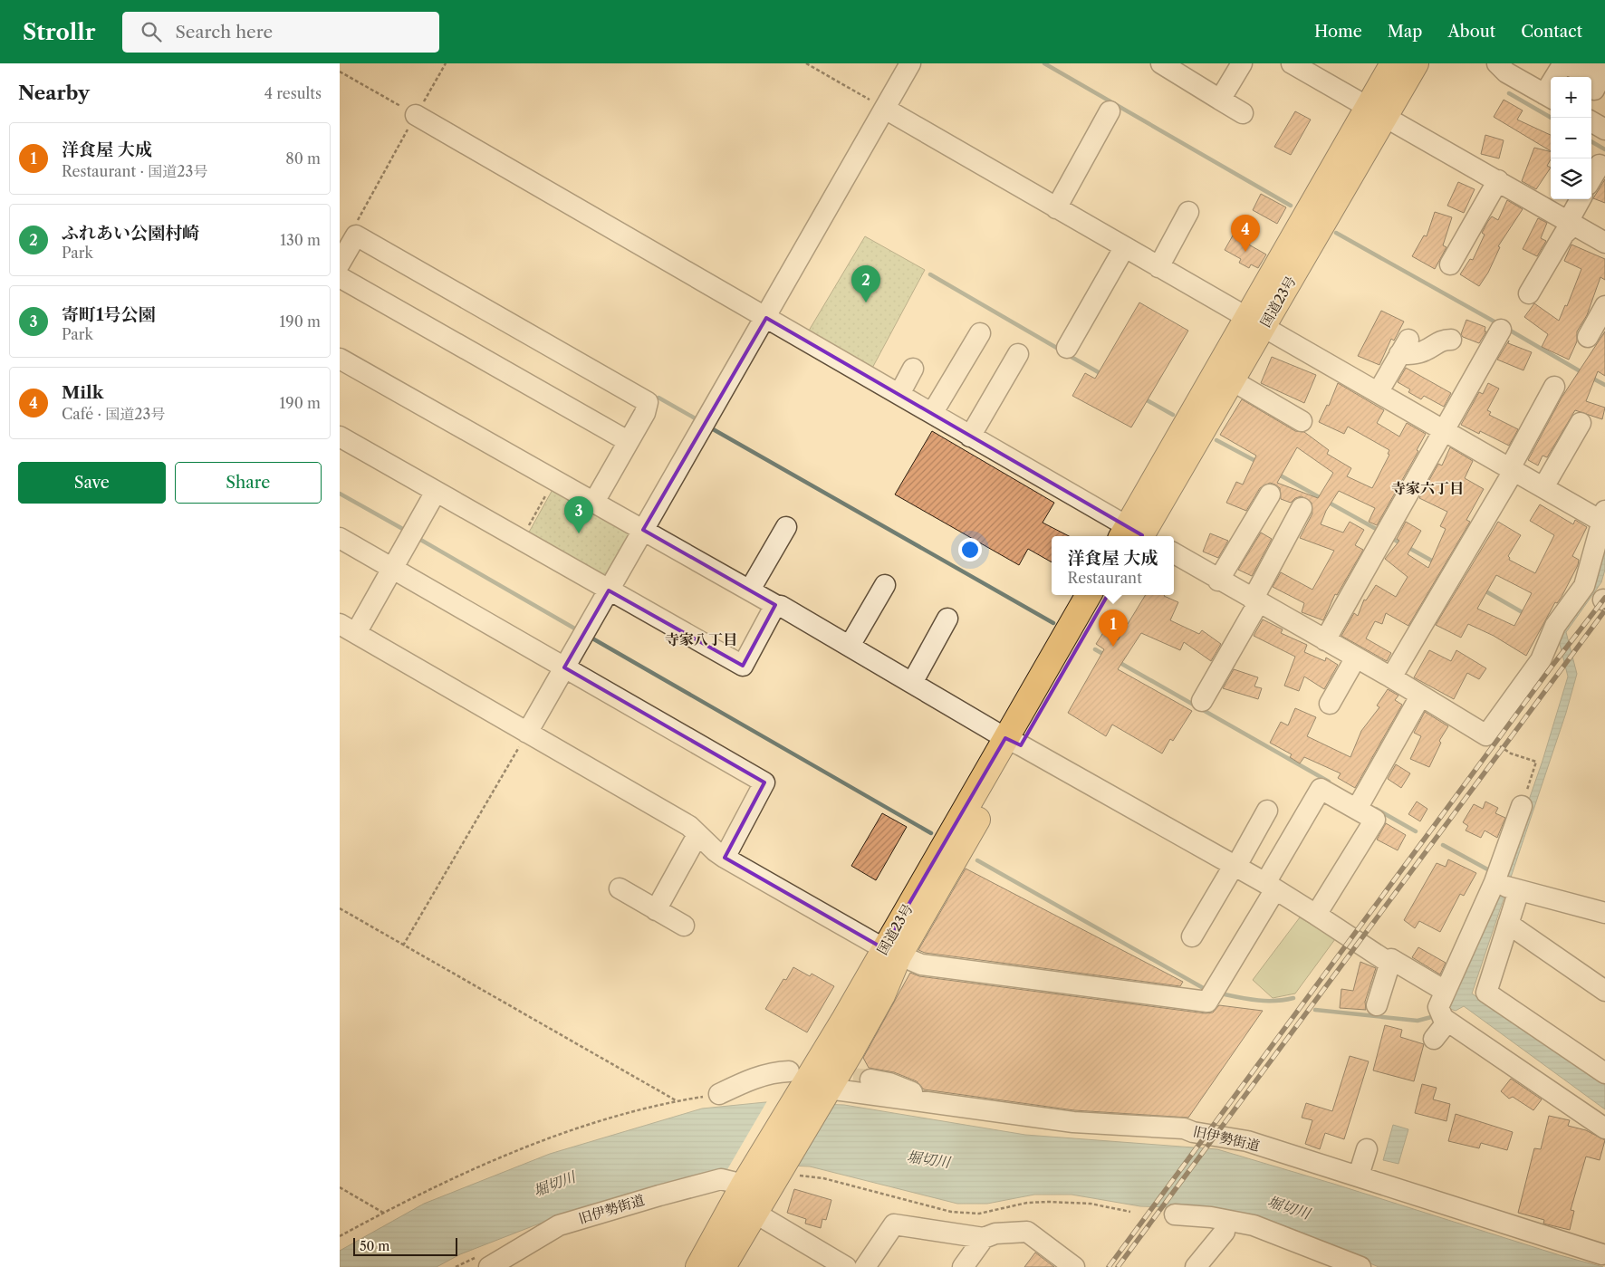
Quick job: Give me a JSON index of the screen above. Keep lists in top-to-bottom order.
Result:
{
  "streets": {
    "highway": ["国道23号"],
    "street": ["旧伊勢街道"]
  },
  "crossings": [
    ["国道23号", "旧伊勢街道"]
  ],
  "districts": ["寺家六丁目", "寺家八丁目"],
  "water": ["堀切川"],
  "scale_bar": "50 m",
  "page": {
    "header": "Strollr",
    "search": "Search here",
    "nav": [
      "Home",
      "Map",
      "About",
      "Contact"
    ],
    "heading": ["Nearby", "4 results"],
    "map_buttons": ["+", "−"],
    "list": [
      {
        "mark": "1",
        "name": "洋食屋 大成",
        "note": "Restaurant · 国道23号",
        "value": "80 m"
      },
      {
        "mark": "2",
        "name": "ふれあい公園村崎",
        "note": "Park",
        "value": "130 m"
      },
      {
        "mark": "3",
        "name": "寄町1号公園",
        "note": "Park",
        "value": "190 m"
      },
      {
        "mark": "4",
        "name": "Milk",
        "note": "Café · 国道23号",
        "value": "190 m"
      }
    ],
    "pins": [
      "4",
      "2",
      "3",
      "1"
    ],
    "buttons": ["Save", "Share"],
    "popup": ["洋食屋 大成", "Restaurant"],
    "scale": "50 m"
  }
}
